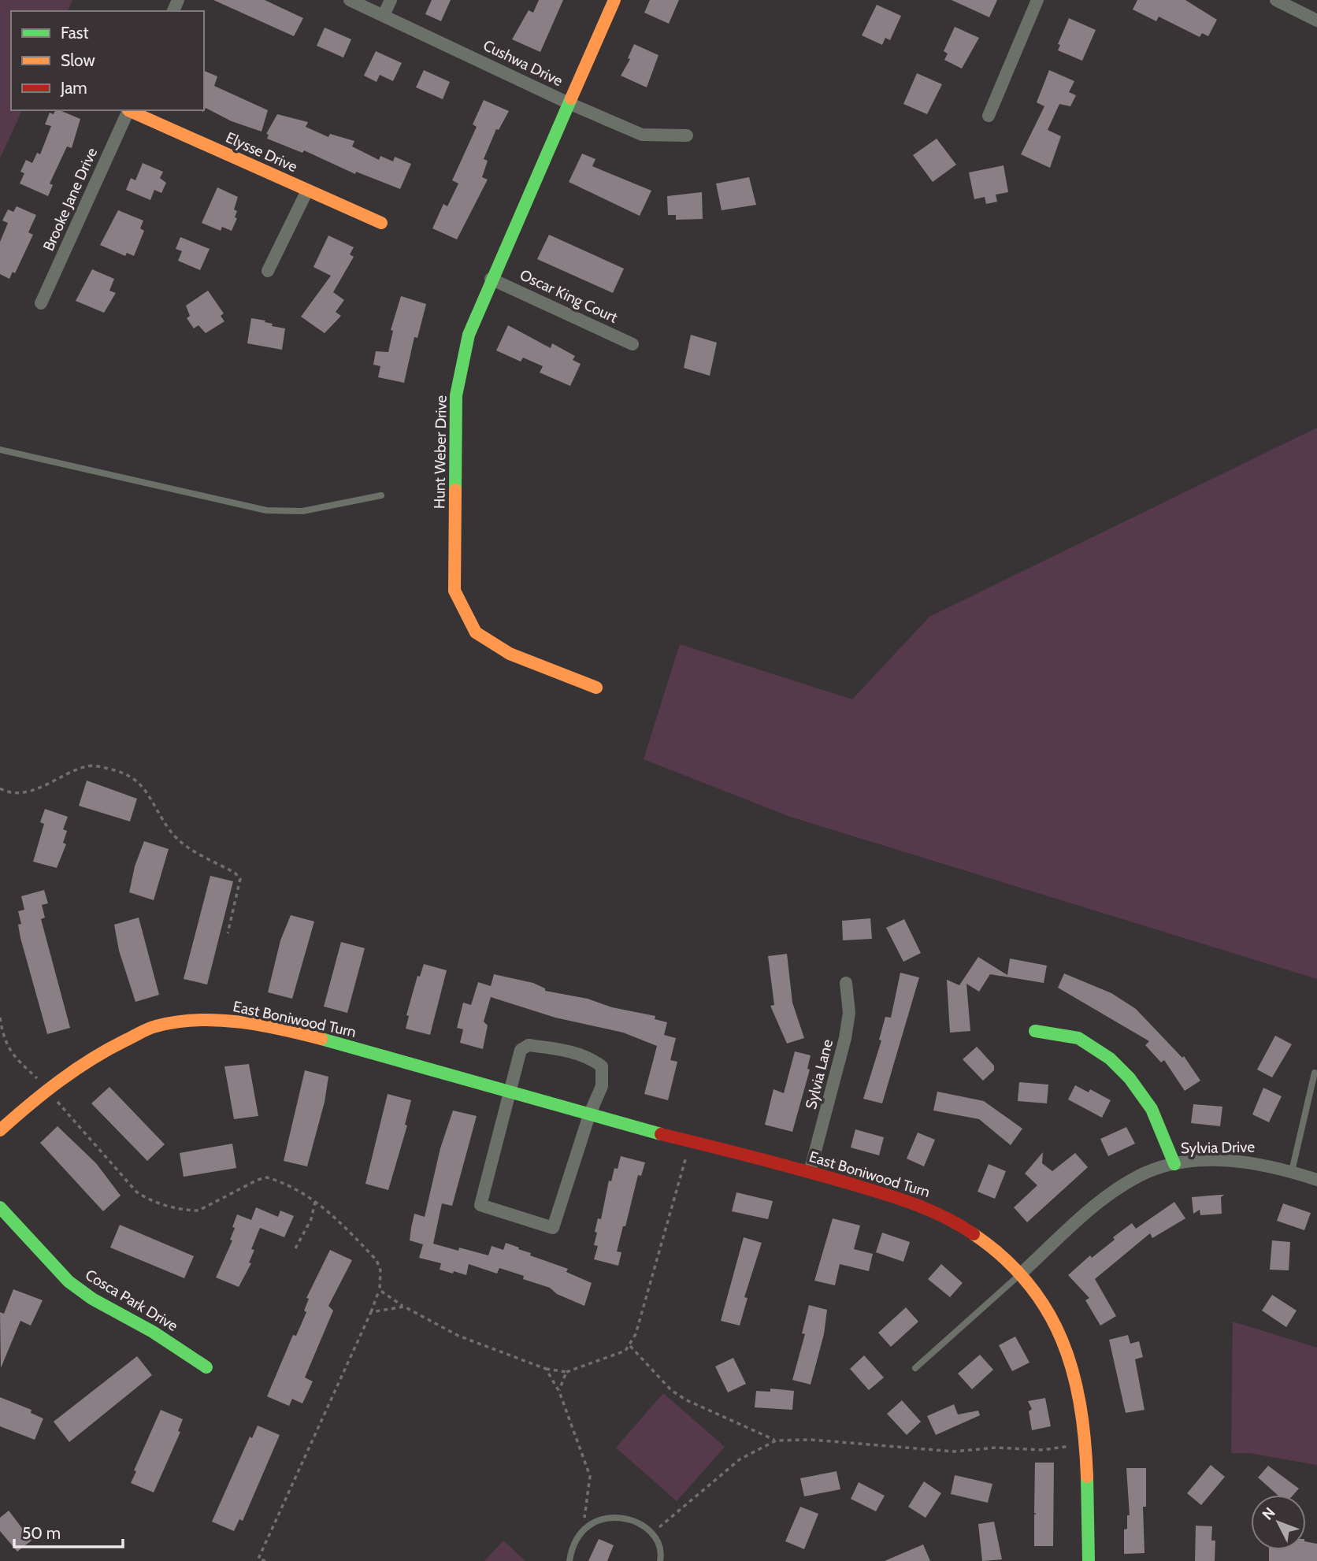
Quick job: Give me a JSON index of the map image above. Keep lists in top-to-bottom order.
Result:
{
  "streets": {
    "street": [
      "Cushwa Drive",
      "Elysse Drive",
      "Brooke Jane Drive",
      "Oscar King Court",
      "Hunt Weber Drive",
      "East Boniwood Turn",
      "Sylvia Lane",
      "Sylvia Drive",
      "Cosca Park Drive"
    ]
  },
  "crossings": [
    ["Cushwa Drive", "Hunt Weber Drive"],
    ["Oscar King Court", "Hunt Weber Drive"],
    ["East Boniwood Turn", "Sylvia Lane"],
    ["East Boniwood Turn", "Sylvia Drive"]
  ],
  "legend": ["Fast", "Slow", "Jam"],
  "scale_bar": "50 m",
  "north": "top left"
}
